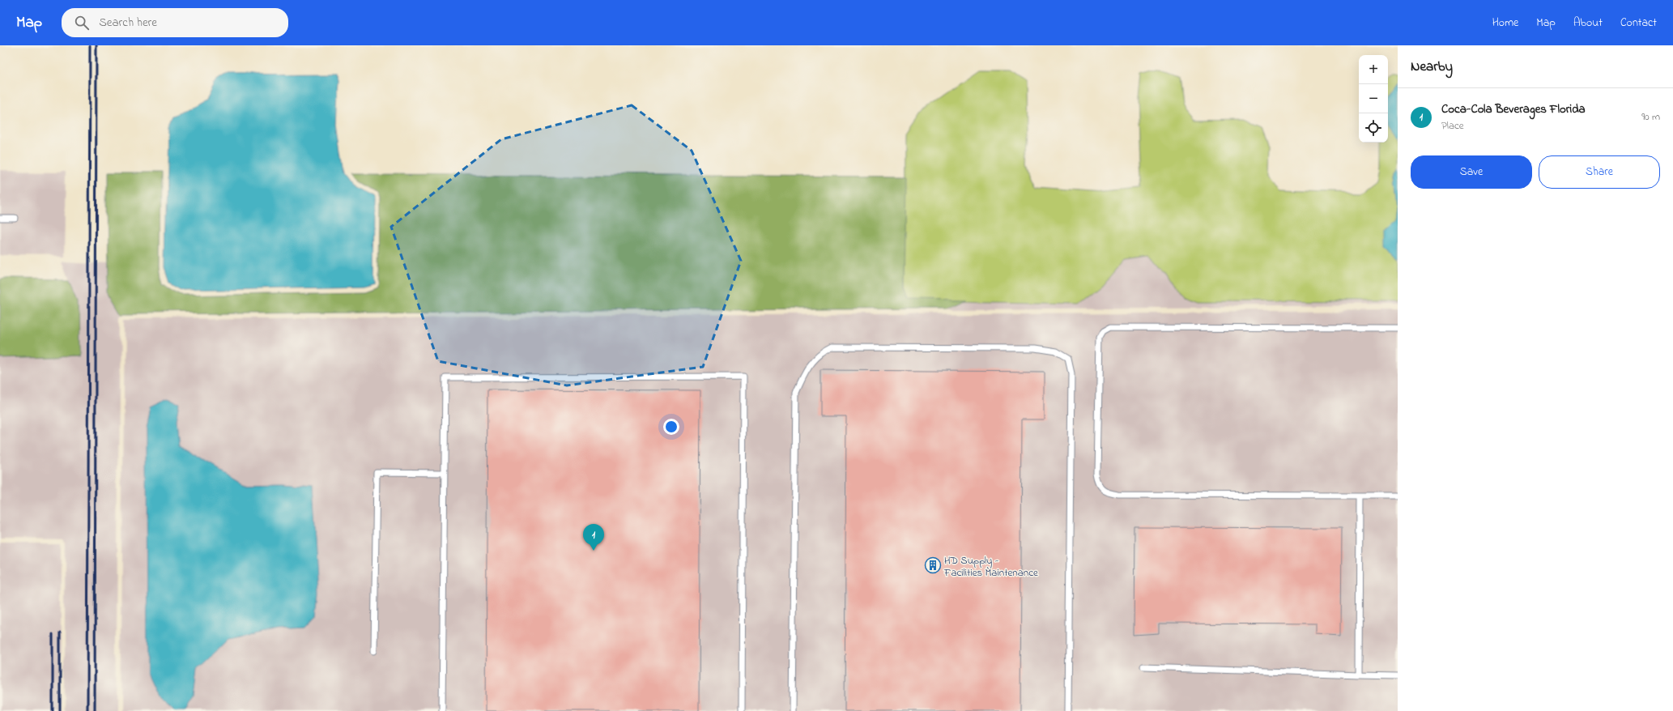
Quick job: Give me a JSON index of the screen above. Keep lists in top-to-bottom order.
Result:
{
  "places": {
    "building": ["HD Supply - Facilities Maintenance"]
  },
  "page": {
    "header": "Map",
    "search": "Search here",
    "nav": [
      "Home",
      "Map",
      "About",
      "Contact"
    ],
    "heading": "Nearby",
    "map_buttons": ["+", "−"],
    "list": [
      {
        "mark": "1",
        "name": "Coca-Cola Beverages Florida",
        "note": "Place",
        "value": "90 m"
      }
    ],
    "buttons": ["Save", "Share"],
    "pins": "1"
  }
}
